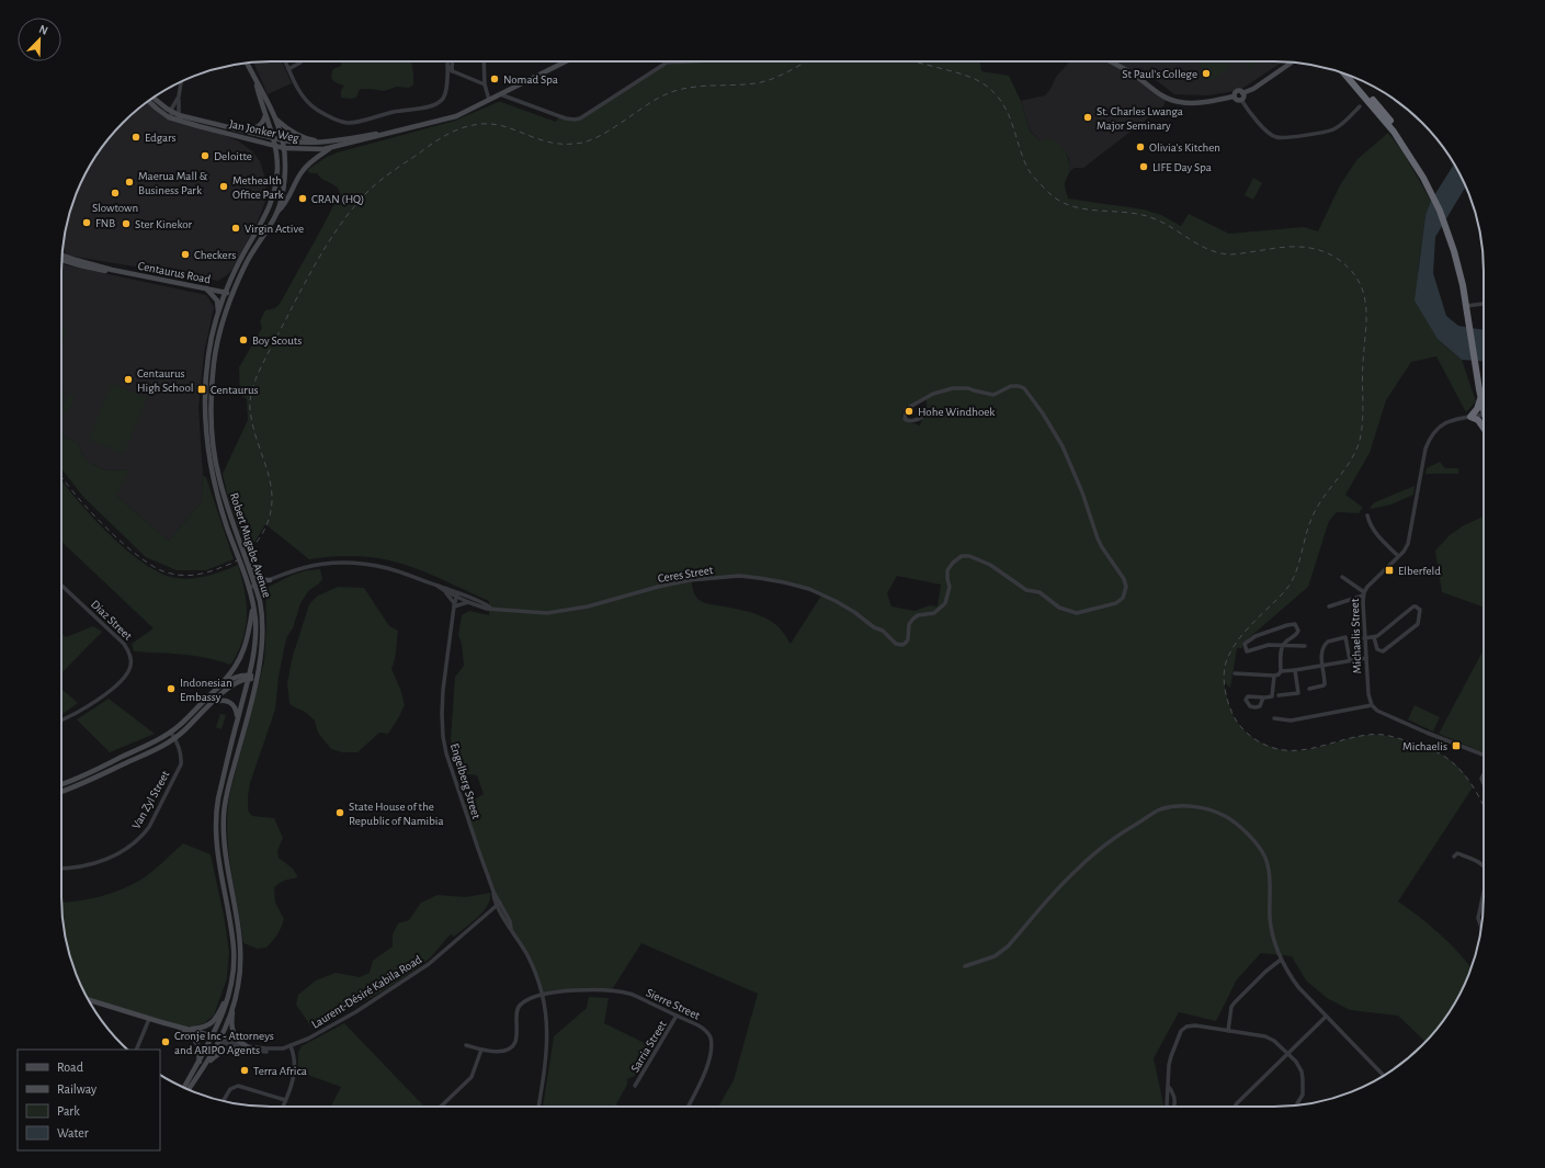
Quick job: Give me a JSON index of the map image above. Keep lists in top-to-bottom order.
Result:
{
  "streets": {
    "main road": [
      "Jan Jonker Weg",
      "Centaurus Road",
      "Robert Mugabe Avenue",
      "Laurent-Désiré Kabila Road"
    ],
    "street": [
      "Ceres Street",
      "Diaz Street",
      "Michaelis Street",
      "Engelberg Street",
      "Van Zyl Street",
      "Sierre Street",
      "Sarria Street"
    ]
  },
  "crossings": [
    ["Jan Jonker Weg", "Robert Mugabe Avenue"],
    ["Centaurus Road", "Robert Mugabe Avenue"],
    ["Robert Mugabe Avenue", "Ceres Street"],
    ["Robert Mugabe Avenue", "Laurent-Désiré Kabila Road"],
    ["Ceres Street", "Engelberg Street"],
    ["Engelberg Street", "Laurent-Désiré Kabila Road"],
    ["Engelberg Street", "Sierre Street"],
    ["Sierre Street", "Sarria Street"]
  ],
  "places": {
    "other": [
      "St Paul's College",
      "Nomad Spa",
      "St. Charles Lwanga Major Seminary",
      "Edgars",
      "Olivia's Kitchen",
      "Deloitte",
      "LIFE Day Spa",
      "Maerua Mall & Business Park",
      "Methealth Office Park",
      "Slowtown",
      "CRAN (HQ)",
      "FNB",
      "Ster Kinekor",
      "Virgin Active",
      "Checkers",
      "Boy Scouts",
      "Centaurus High School",
      "Hohe Windhoek",
      "Indonesian Embassy",
      "State House of the Republic of Namibia",
      "Cronje Inc - Attorneys and ARIPO Agents",
      "Terra Africa"
    ],
    "transit": ["Centaurus", "Elberfeld", "Michaelis"]
  },
  "legend": [
    "Road",
    "Railway",
    "Park",
    "Water"
  ],
  "north": "top right"
}
